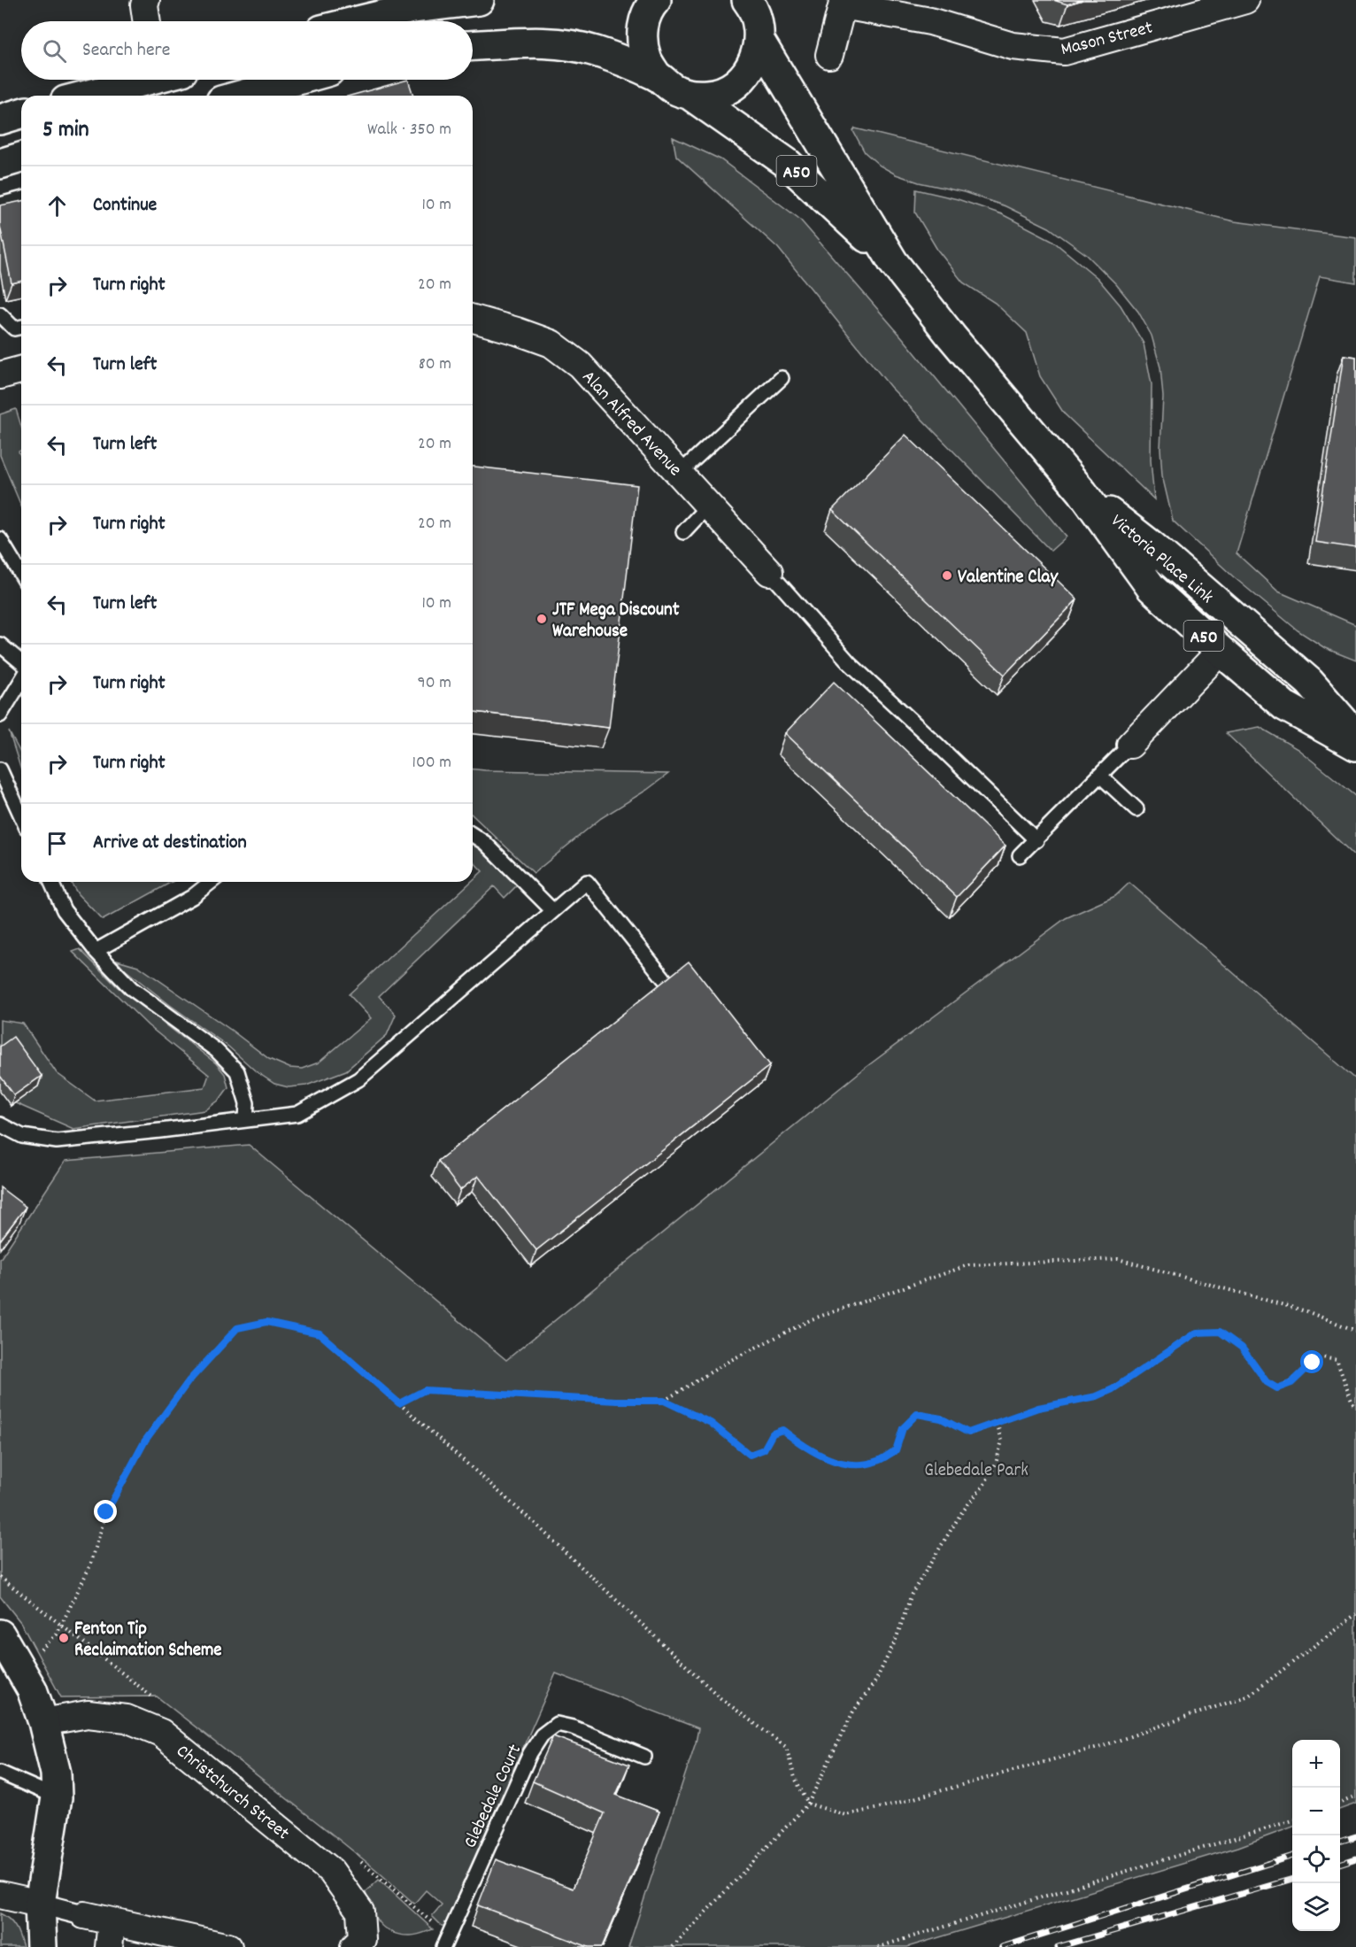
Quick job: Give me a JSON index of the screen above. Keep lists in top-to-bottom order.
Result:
{
  "streets": {
    "main road": ["A50", "Victoria Place Link"],
    "street": ["Mason Street", "Alan Alfred Avenue", "Christchurch Street"],
    "lane": ["Glebedale Court"]
  },
  "crossings": [
    ["A50", "Victoria Place Link"]
  ],
  "parks": ["Glebedale Park"],
  "places": ["Valentine Clay", "JTF Mega Discount Warehouse", "Fenton Tip Reclaimation Scheme"],
  "page": {
    "search": "Search here",
    "heading": ["5 min", "Walk · 350 m"],
    "list": [
      ["Continue", "10 m"],
      ["Turn right", "20 m"],
      ["Turn left", "80 m"],
      ["Turn left", "20 m"],
      ["Turn right", "20 m"],
      ["Turn left", "10 m"],
      ["Turn right", "90 m"],
      ["Turn right", "100 m"],
      "Arrive at destination"
    ],
    "map_buttons": ["+", "−"]
  }
}
